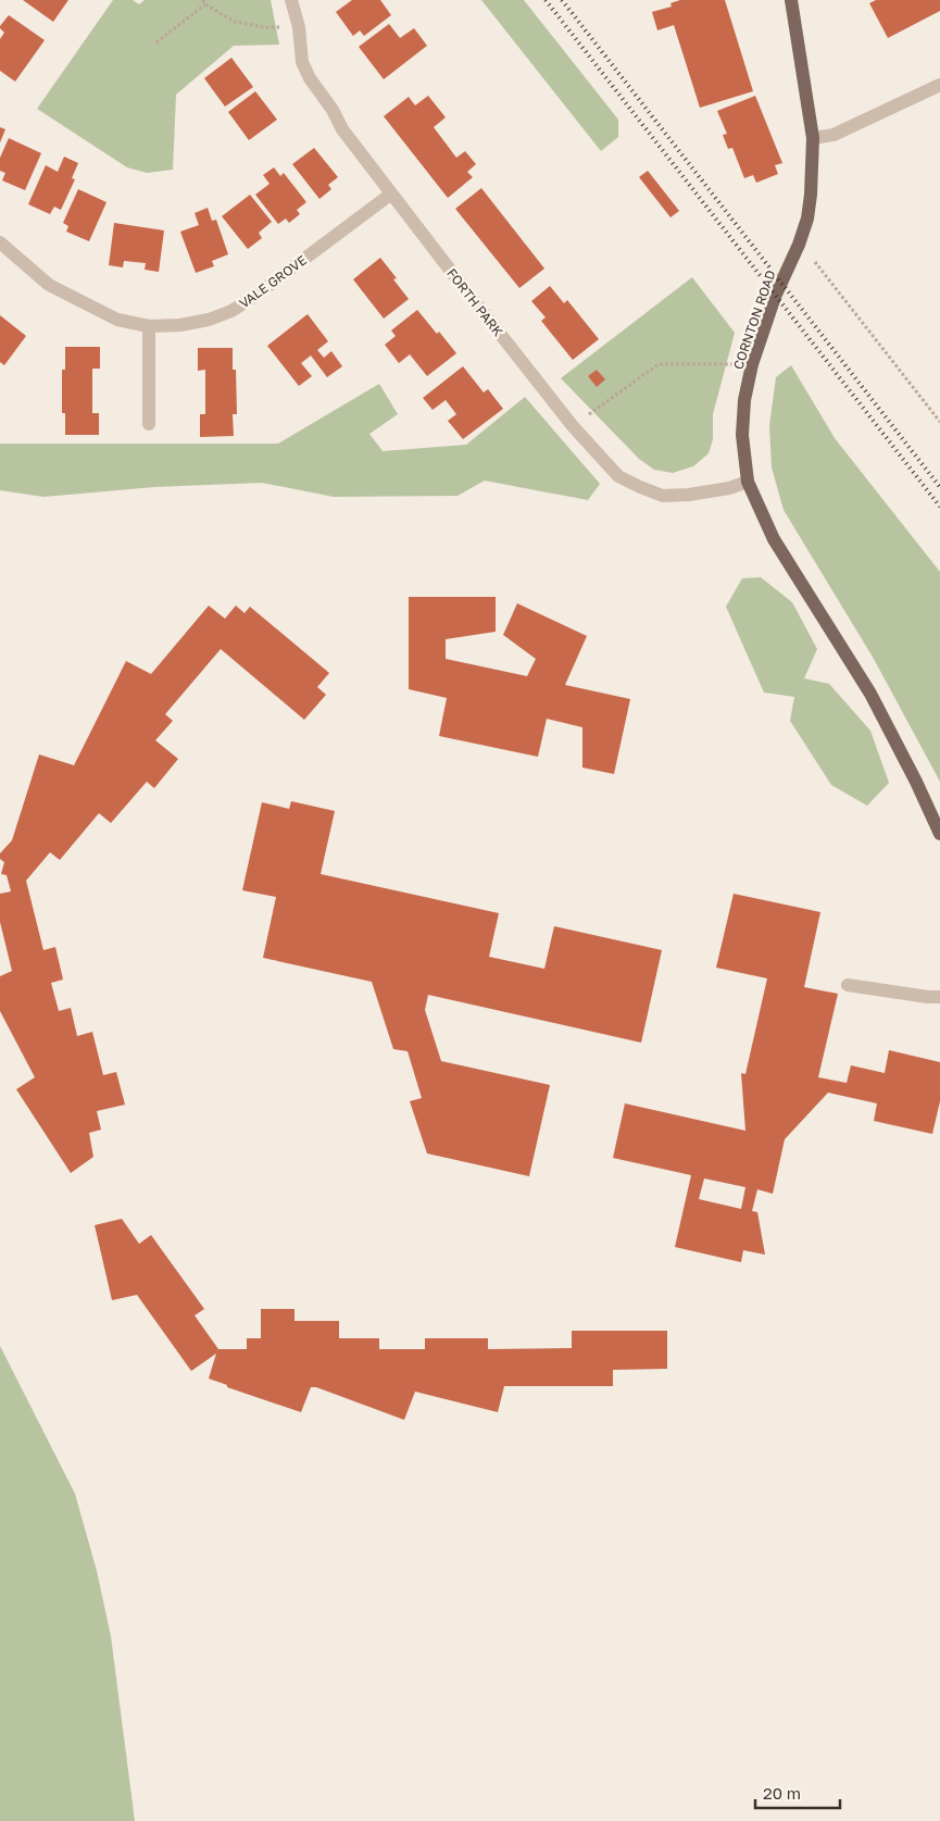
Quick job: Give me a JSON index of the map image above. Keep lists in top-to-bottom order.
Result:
{
  "streets": {
    "main road": ["CORNTON ROAD"],
    "street": ["VALE GROVE", "FORTH PARK"]
  },
  "crossings": [
    ["VALE GROVE", "FORTH PARK"],
    ["FORTH PARK", "CORNTON ROAD"]
  ],
  "scale_bar": "20 m"
}
